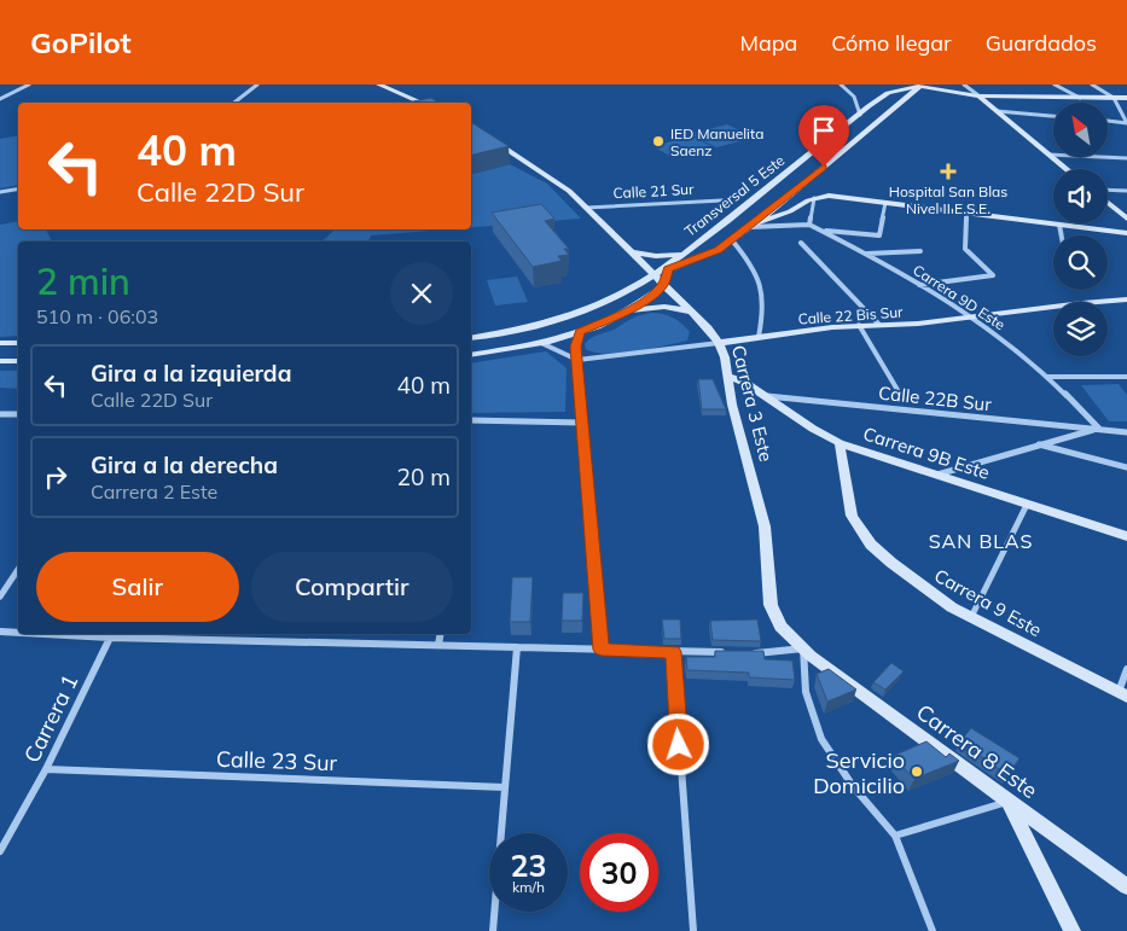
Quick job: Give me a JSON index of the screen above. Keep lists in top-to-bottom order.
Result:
{
  "streets": {
    "street": [
      "Calle 21 Sur",
      "Transversal 5 Este",
      "Carrera 9D Este",
      "Calle 22 Bis Sur",
      "Calle 22B Sur",
      "Carrera 3 Este",
      "Carrera 9B Este",
      "Carrera 9 Este",
      "Carrera 1",
      "Carrera 8 Este",
      "Calle 23 Sur"
    ]
  },
  "crossings": [
    ["Calle 21 Sur", "Carrera 3 Este"],
    ["Transversal 5 Este", "Carrera 3 Este"],
    ["Carrera 9D Este", "Calle 22 Bis Sur"],
    ["Carrera 9D Este", "Calle 22B Sur"],
    ["Calle 22 Bis Sur", "Carrera 3 Este"],
    ["Calle 22B Sur", "Carrera 9B Este"],
    ["Carrera 3 Este", "Carrera 9B Este"],
    ["Carrera 3 Este", "Carrera 8 Este"],
    ["Carrera 9B Este", "Carrera 9 Este"],
    ["Carrera 1", "Calle 23 Sur"]
  ],
  "districts": ["SAN BLAS"],
  "places": {
    "other": ["IED Manuelita Saenz", "Servicio Domicilio"],
    "health": ["Hospital San Blas Nivel II E.S.E."]
  },
  "north": "top left",
  "page": {
    "header": "GoPilot",
    "nav": ["Mapa", "Cómo llegar", "Guardados"],
    "turn": ["40 m", "Calle 22D Sur"],
    "heading": ["2 min", "510 m · 06:03"],
    "list": [
      {
        "name": "Gira a la izquierda",
        "note": "Calle 22D Sur",
        "value": "40 m"
      },
      {
        "name": "Gira a la derecha",
        "note": "Carrera 2 Este",
        "value": "20 m"
      }
    ],
    "buttons": ["Salir", "Compartir"],
    "speed": "23 km/h",
    "limit": "30"
  }
}
